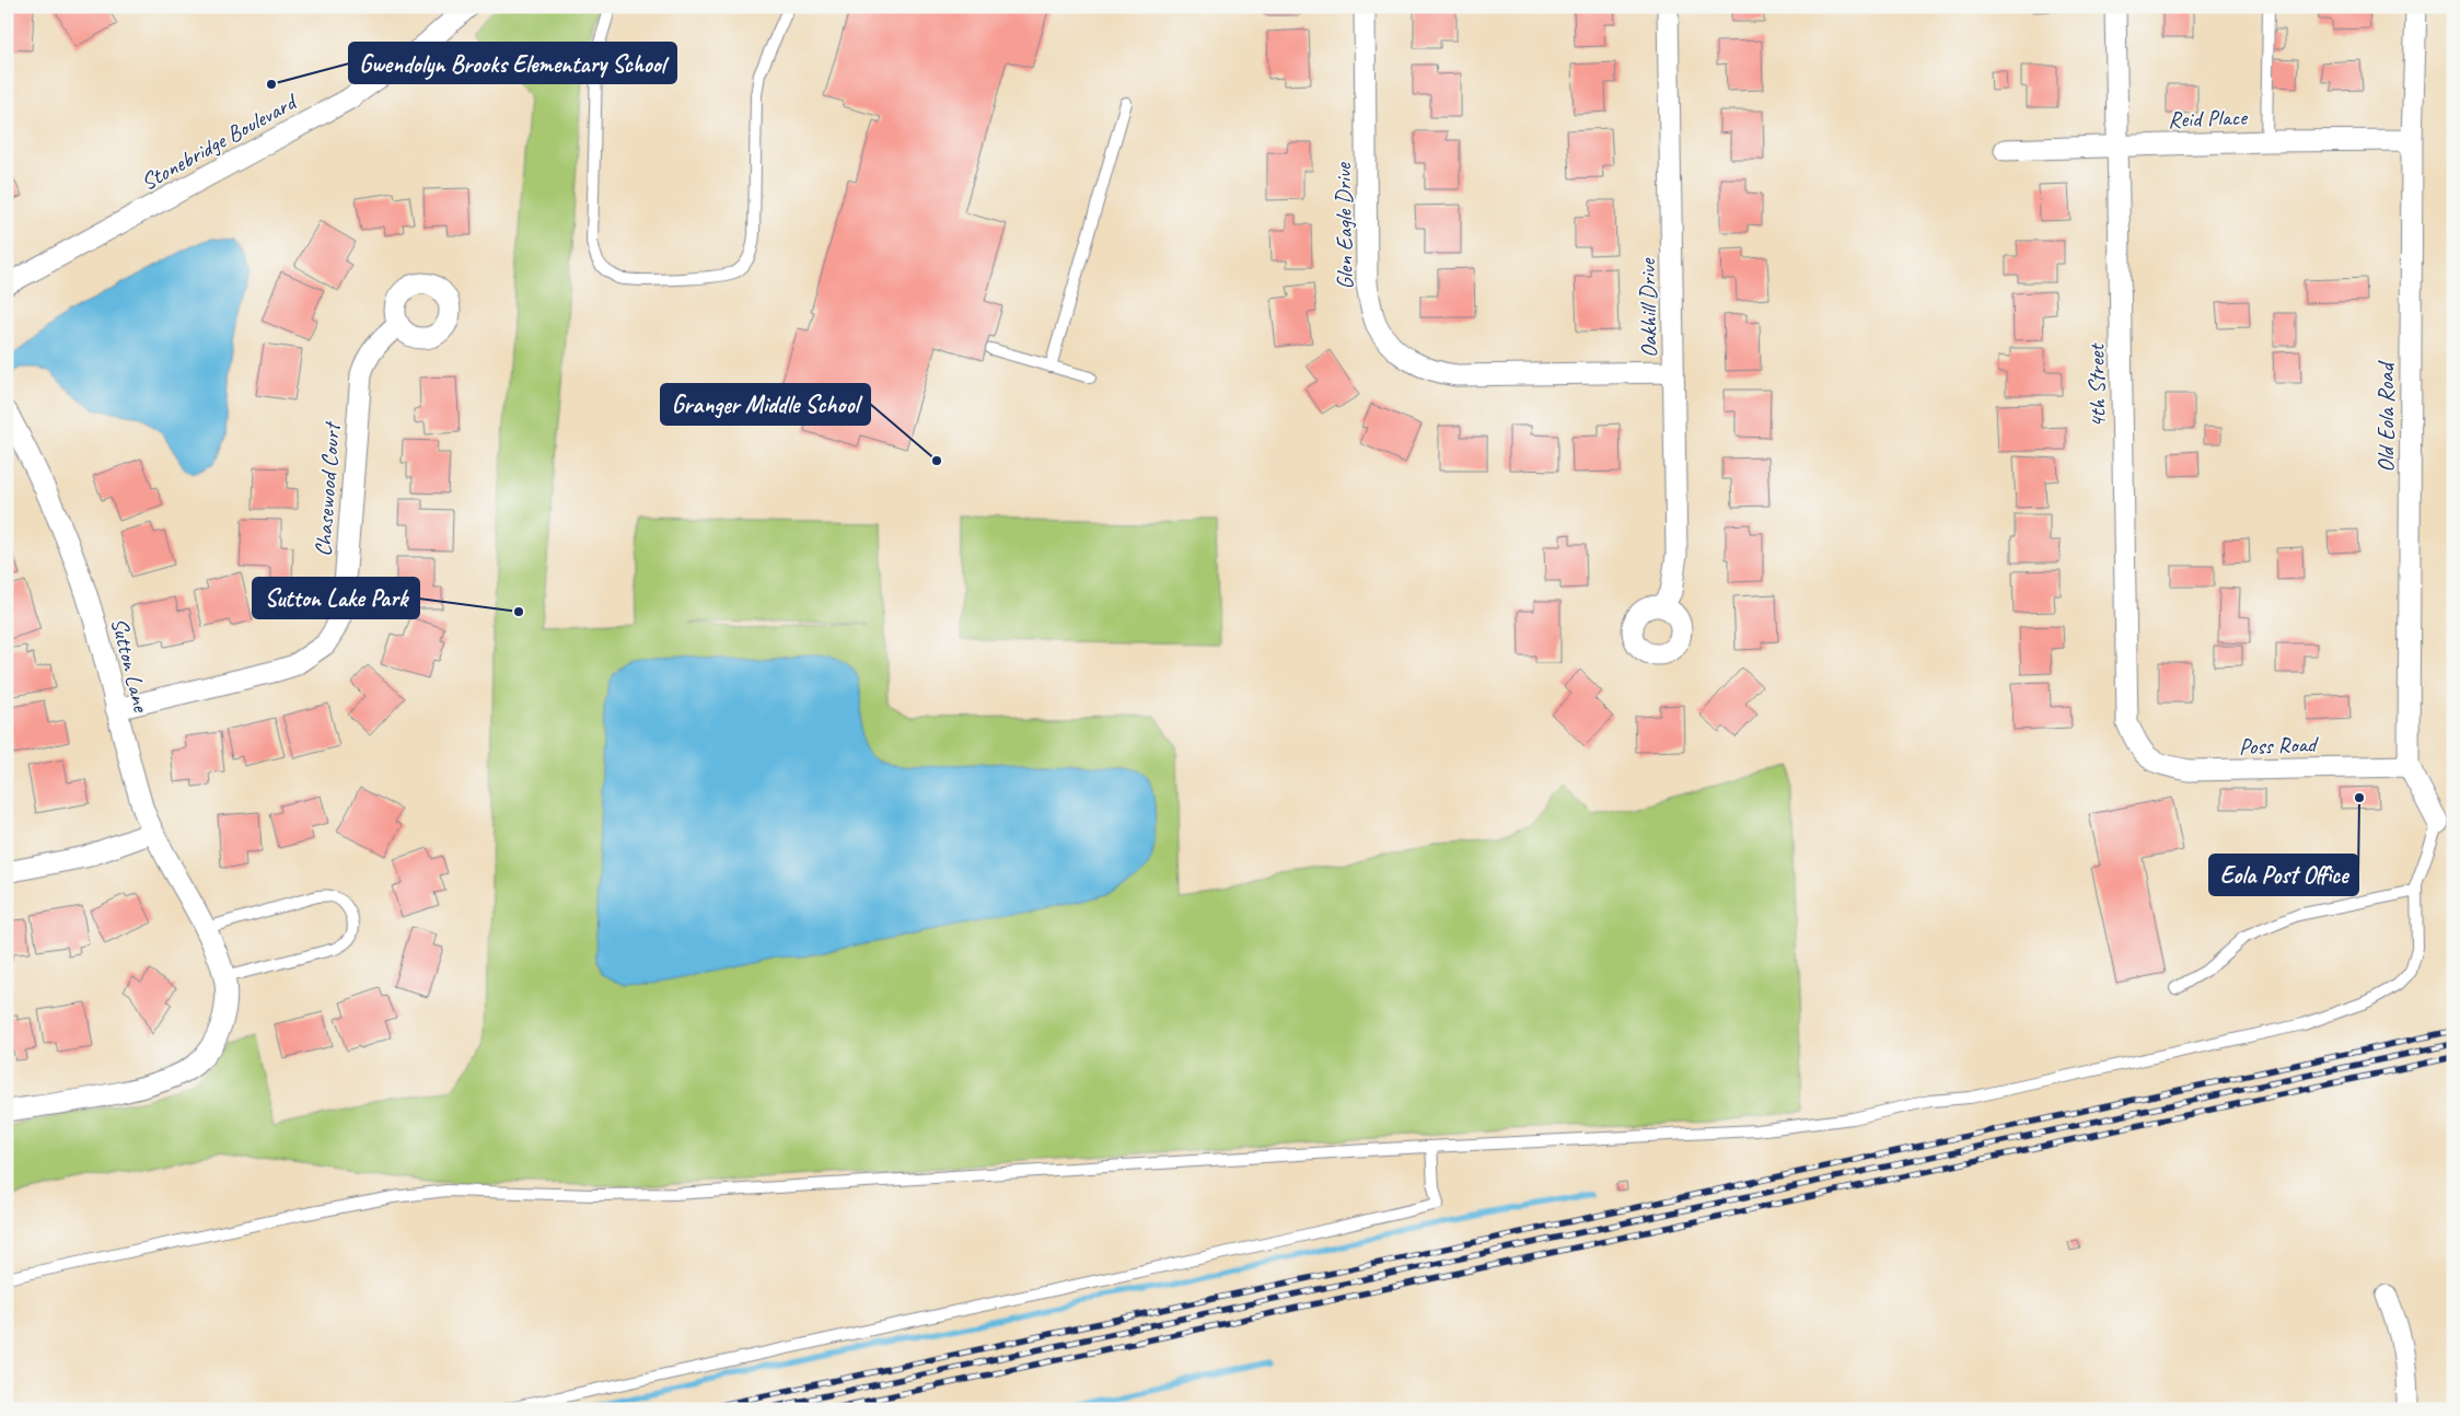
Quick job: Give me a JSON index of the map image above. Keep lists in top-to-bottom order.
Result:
{
  "streets": {
    "street": [
      "Reid Place",
      "Stonebridge Boulevard",
      "Glen Eagle Drive",
      "Oakhill Drive",
      "4th Street",
      "Old Eola Road",
      "Chasewood Court",
      "Sutton Lane",
      "Poss Road"
    ]
  },
  "crossings": [
    ["Reid Place", "4th Street"],
    ["Reid Place", "Old Eola Road"],
    ["Glen Eagle Drive", "Oakhill Drive"],
    ["4th Street", "Poss Road"],
    ["Old Eola Road", "Poss Road"],
    ["Chasewood Court", "Sutton Lane"]
  ],
  "places": [
    "Gwendolyn Brooks Elementary School",
    "Granger Middle School",
    "Sutton Lake Park",
    "Eola Post Office"
  ]
}
